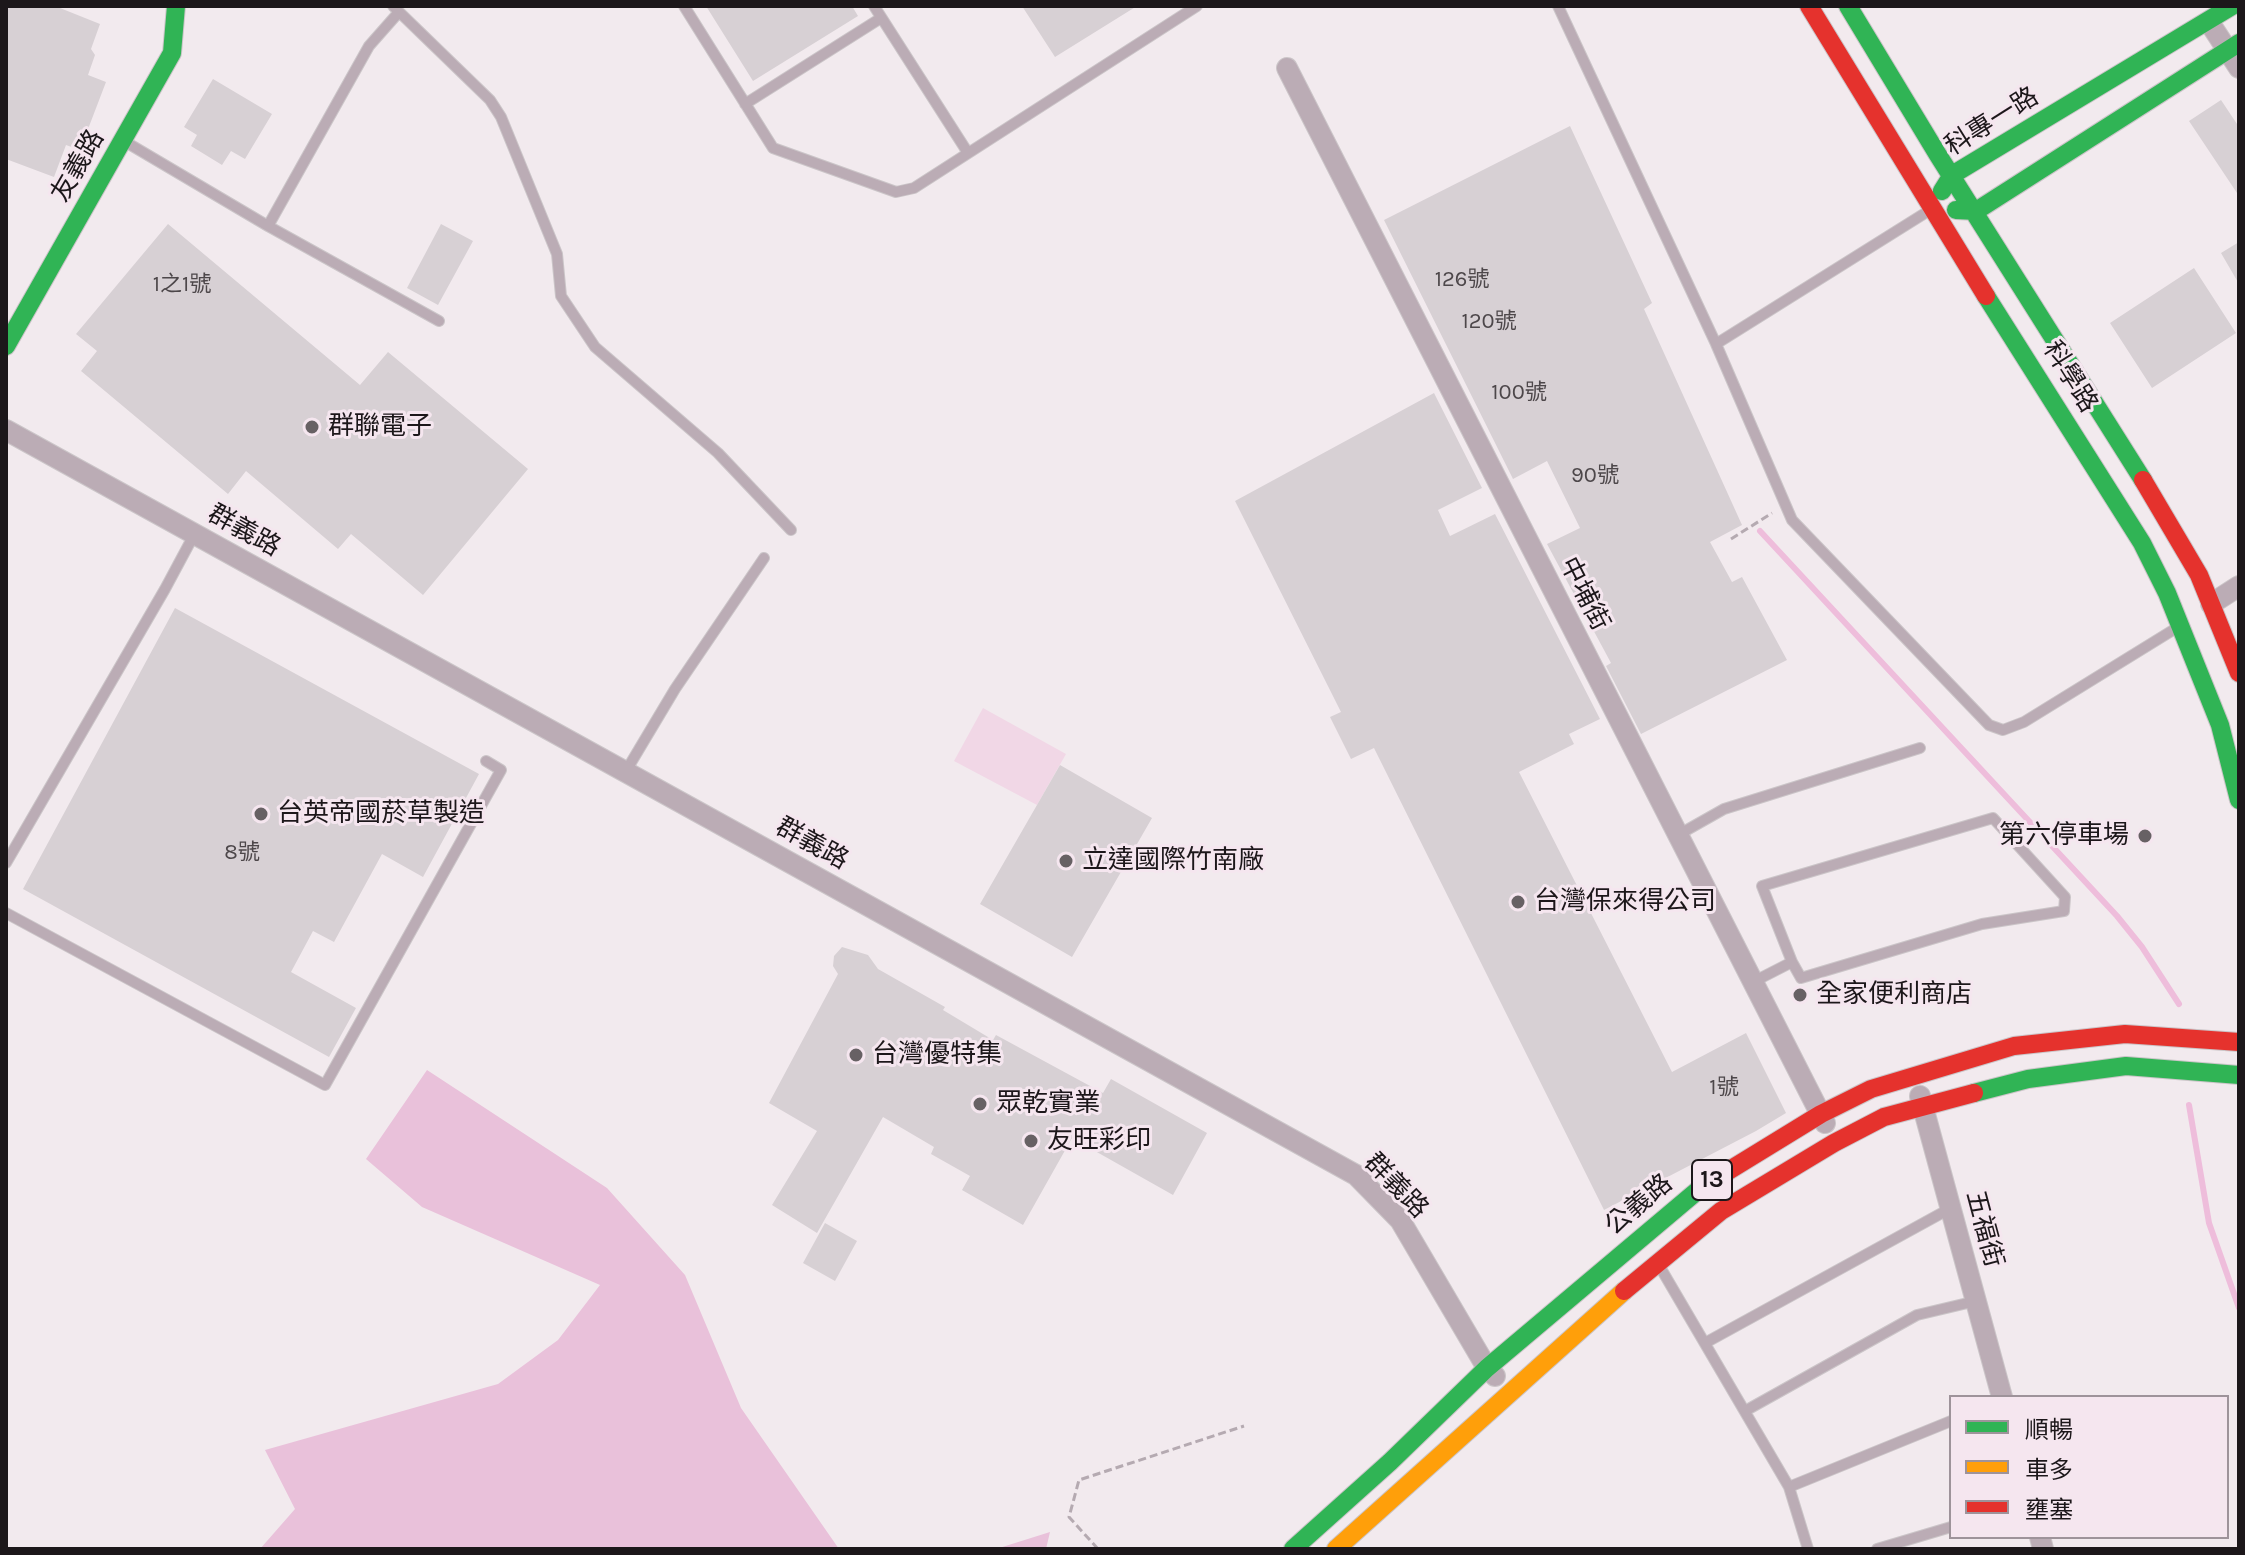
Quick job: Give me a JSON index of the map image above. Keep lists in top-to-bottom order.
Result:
{
  "streets": {
    "street": [
      "科專一路",
      "友義路",
      "科學路",
      "群義路",
      "中埔街",
      "13",
      "公義路",
      "五福街"
    ]
  },
  "crossings": [
    ["科專一路", "科學路"],
    ["群義路", "13"],
    ["群義路", "公義路"],
    ["中埔街", "13"],
    ["中埔街", "公義路"],
    ["13", "五福街"],
    ["公義路", "五福街"]
  ],
  "places": [
    "群聯電子",
    "台英帝國菸草製造",
    "第六停車場",
    "立達國際竹南廠",
    "台灣保來得公司",
    "全家便利商店",
    "台灣優特集",
    "眾乾實業",
    "友旺彩印"
  ],
  "house_numbers": [
    "126號",
    "1之1號",
    "120號",
    "100號",
    "90號",
    "8號",
    "1號"
  ],
  "legend": ["順暢", "車多", "壅塞"]
}
